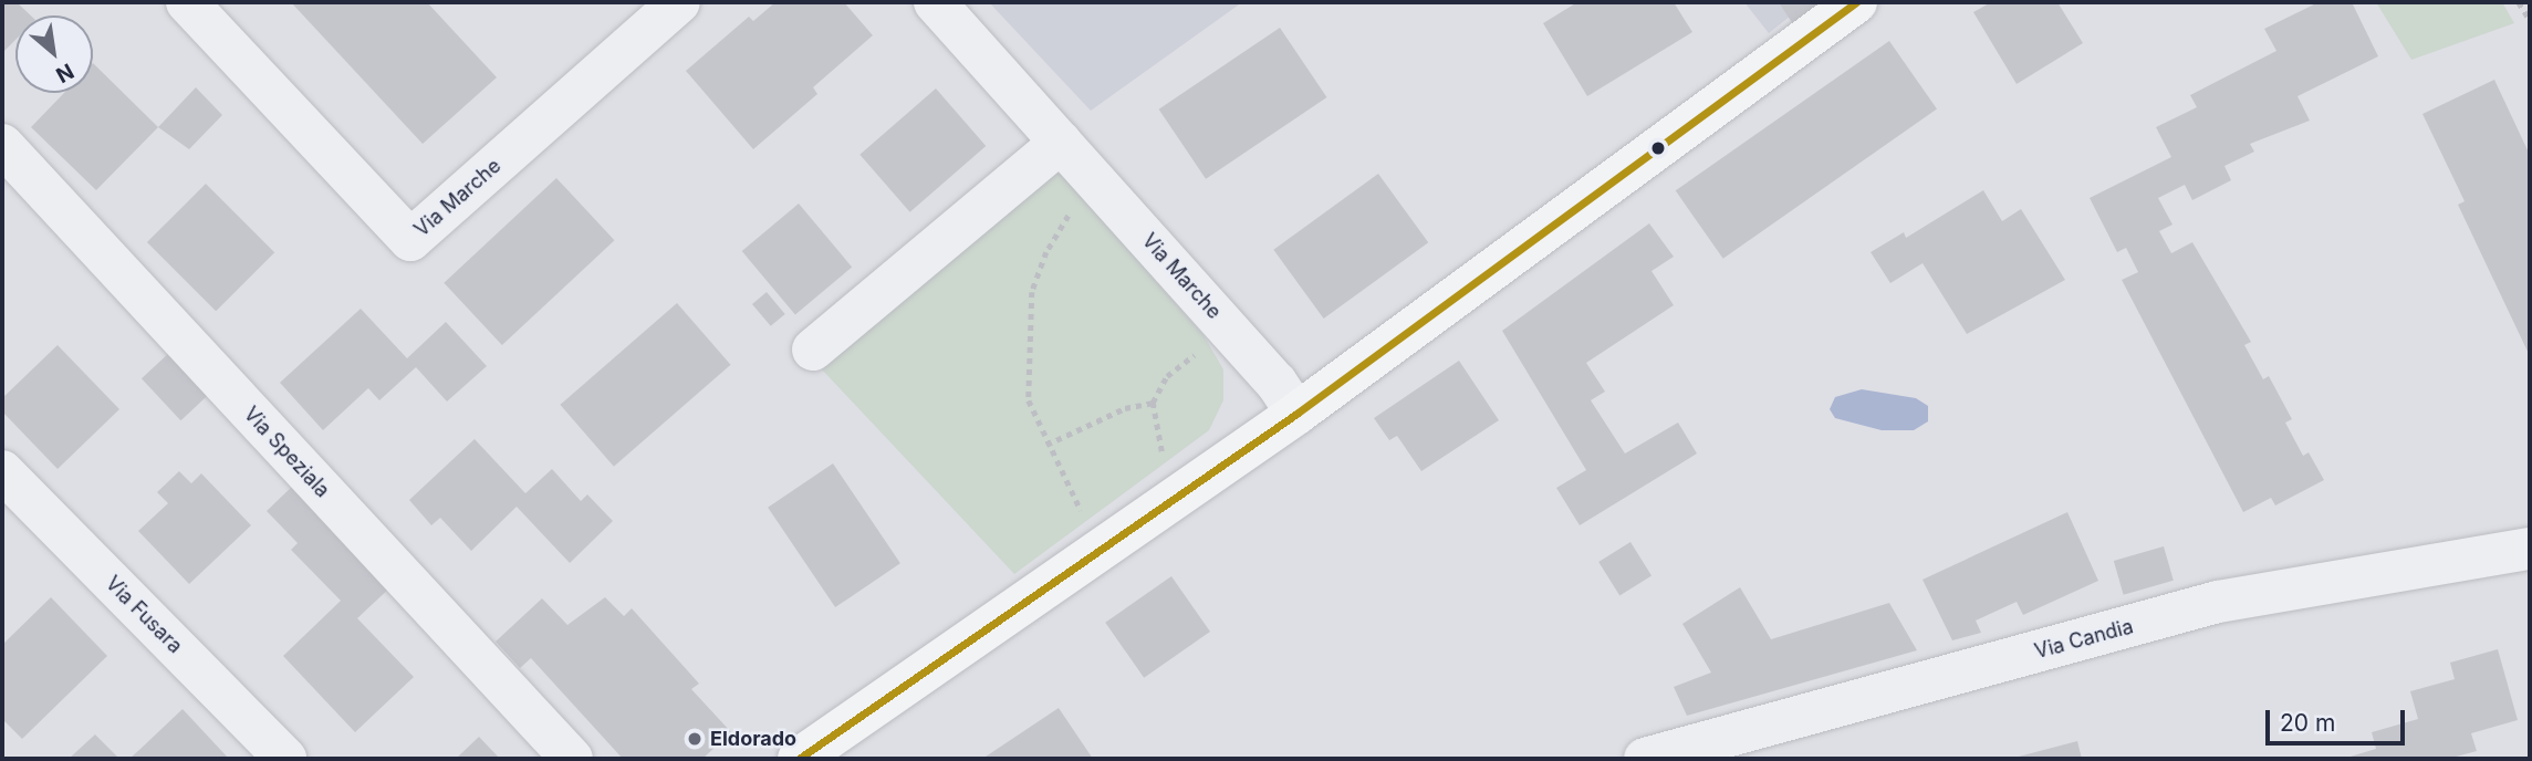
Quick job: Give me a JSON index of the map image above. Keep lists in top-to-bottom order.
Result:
{
  "streets": {
    "street": [
      "Via Marche",
      "Via Speziala",
      "Via Fusara",
      "Via Candia"
    ]
  },
  "places": ["Eldorado"],
  "scale_bar": "20 m",
  "north": "bottom right"
}
